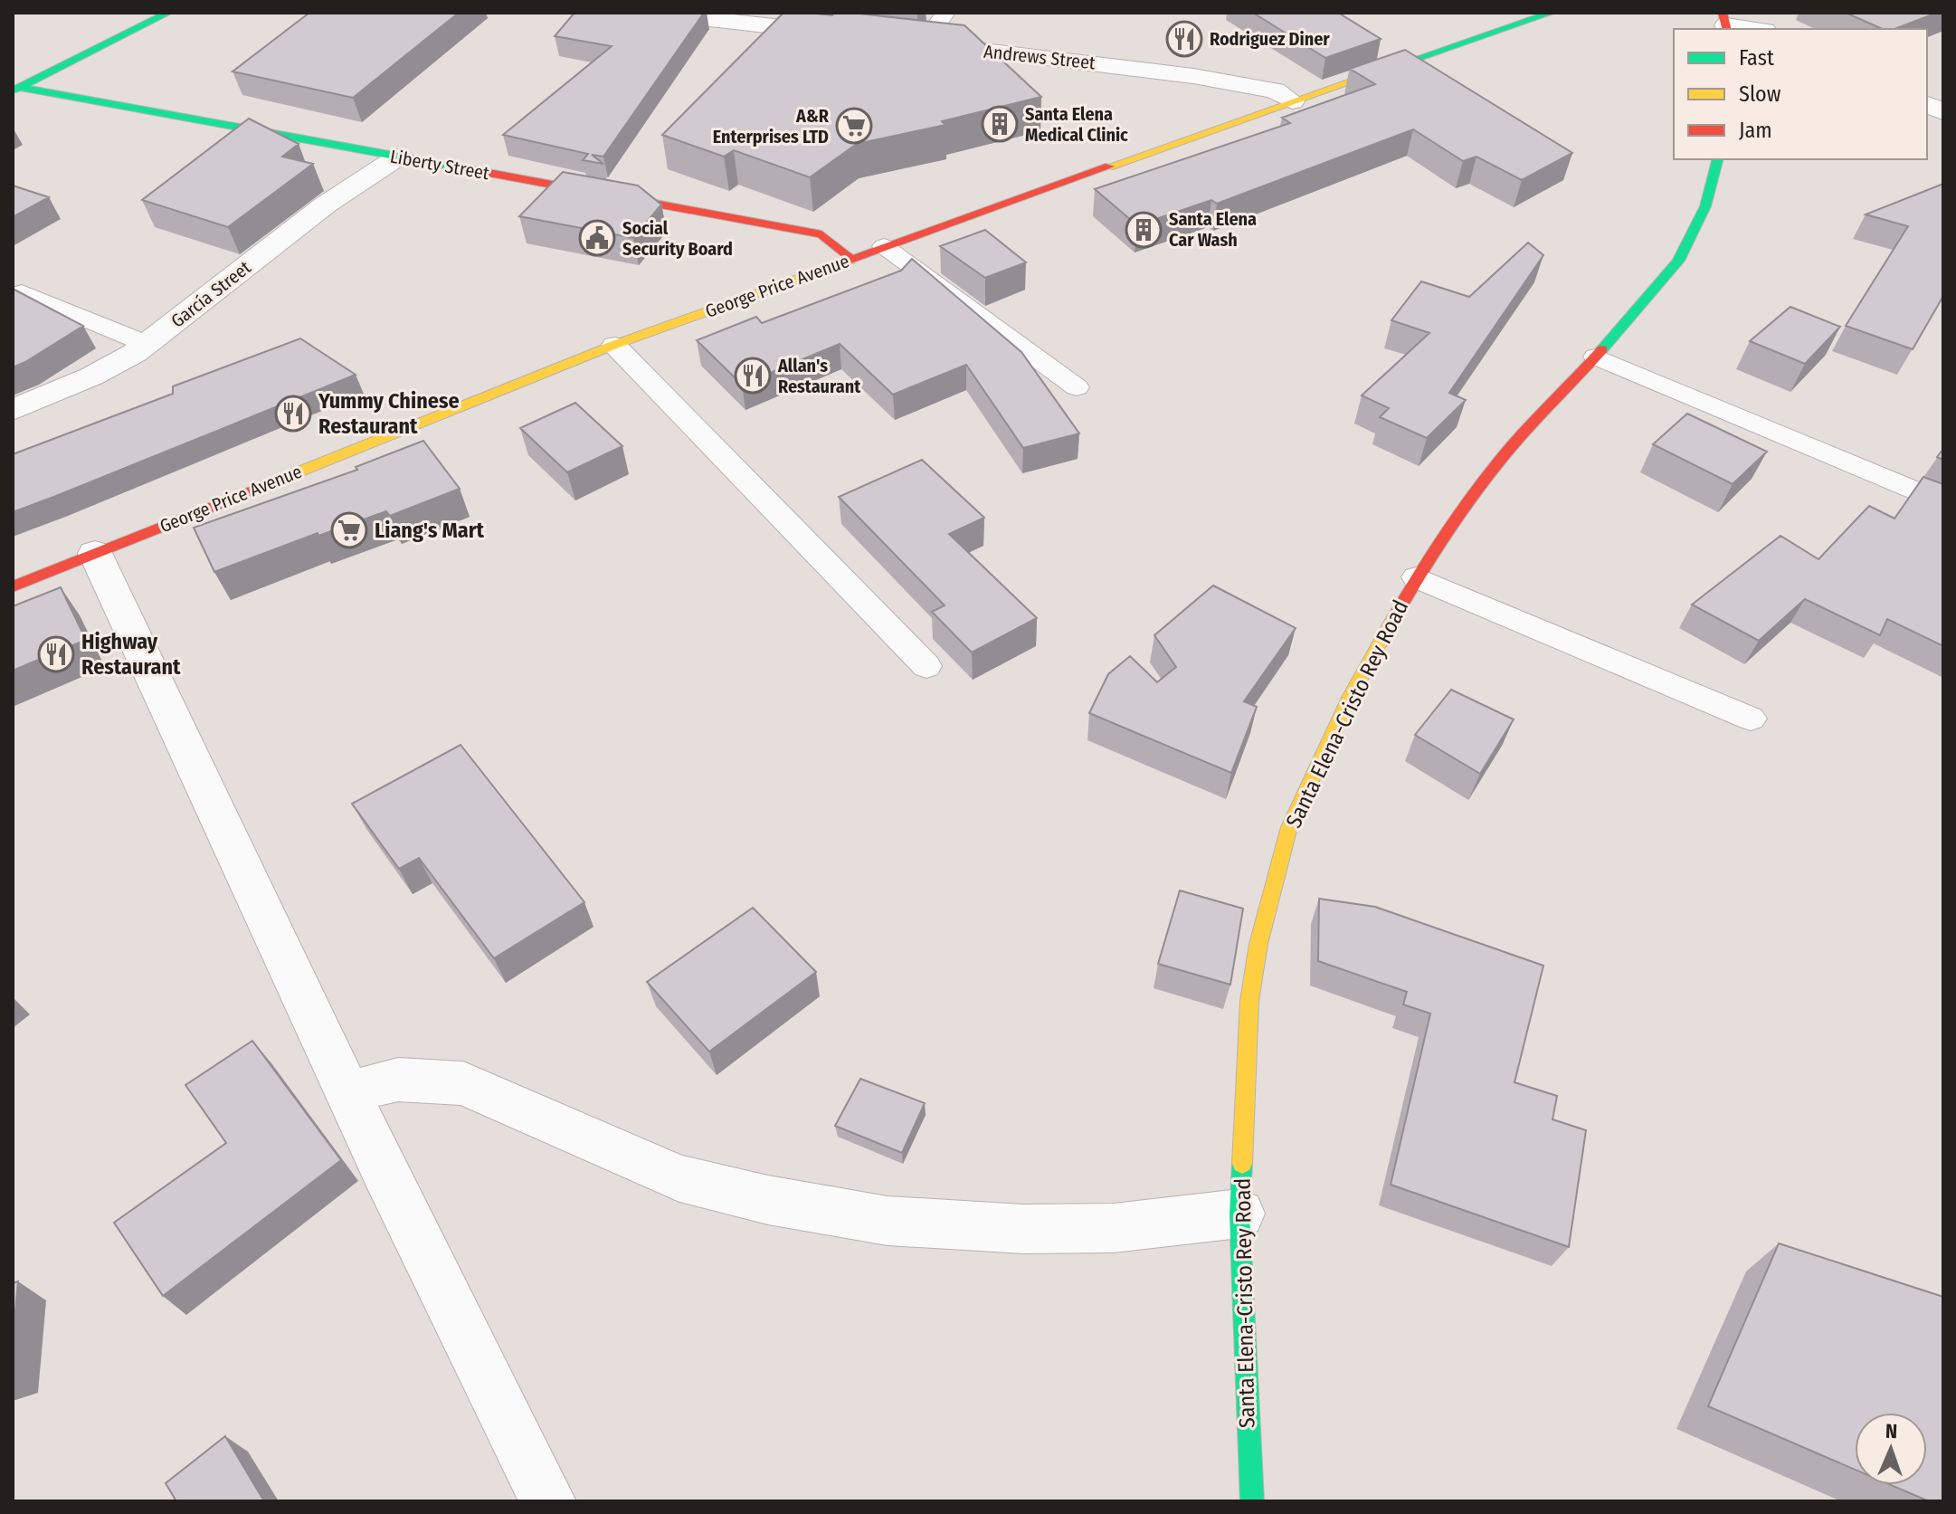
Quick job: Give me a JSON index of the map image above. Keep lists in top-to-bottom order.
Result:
{
  "streets": {
    "main road": ["Liberty Street", "George Price Avenue", "Santa Elena-Cristo Rey Road"],
    "street": ["Andrews Street", "García Street"]
  },
  "crossings": [
    ["Andrews Street", "George Price Avenue"],
    ["Liberty Street", "George Price Avenue"],
    ["Liberty Street", "García Street"]
  ],
  "places": {
    "restaurant": [
      "Rodriguez Diner",
      "Allan's Restaurant",
      "Yummy Chinese Restaurant",
      "Highway Restaurant"
    ],
    "building": ["Santa Elena Medical Clinic", "Santa Elena Car Wash"],
    "supermarket": ["A&R Enterprises LTD", "Liang's Mart"],
    "public building": ["Social Security Board"]
  },
  "legend": ["Fast", "Slow", "Jam"],
  "north": "top"
}
